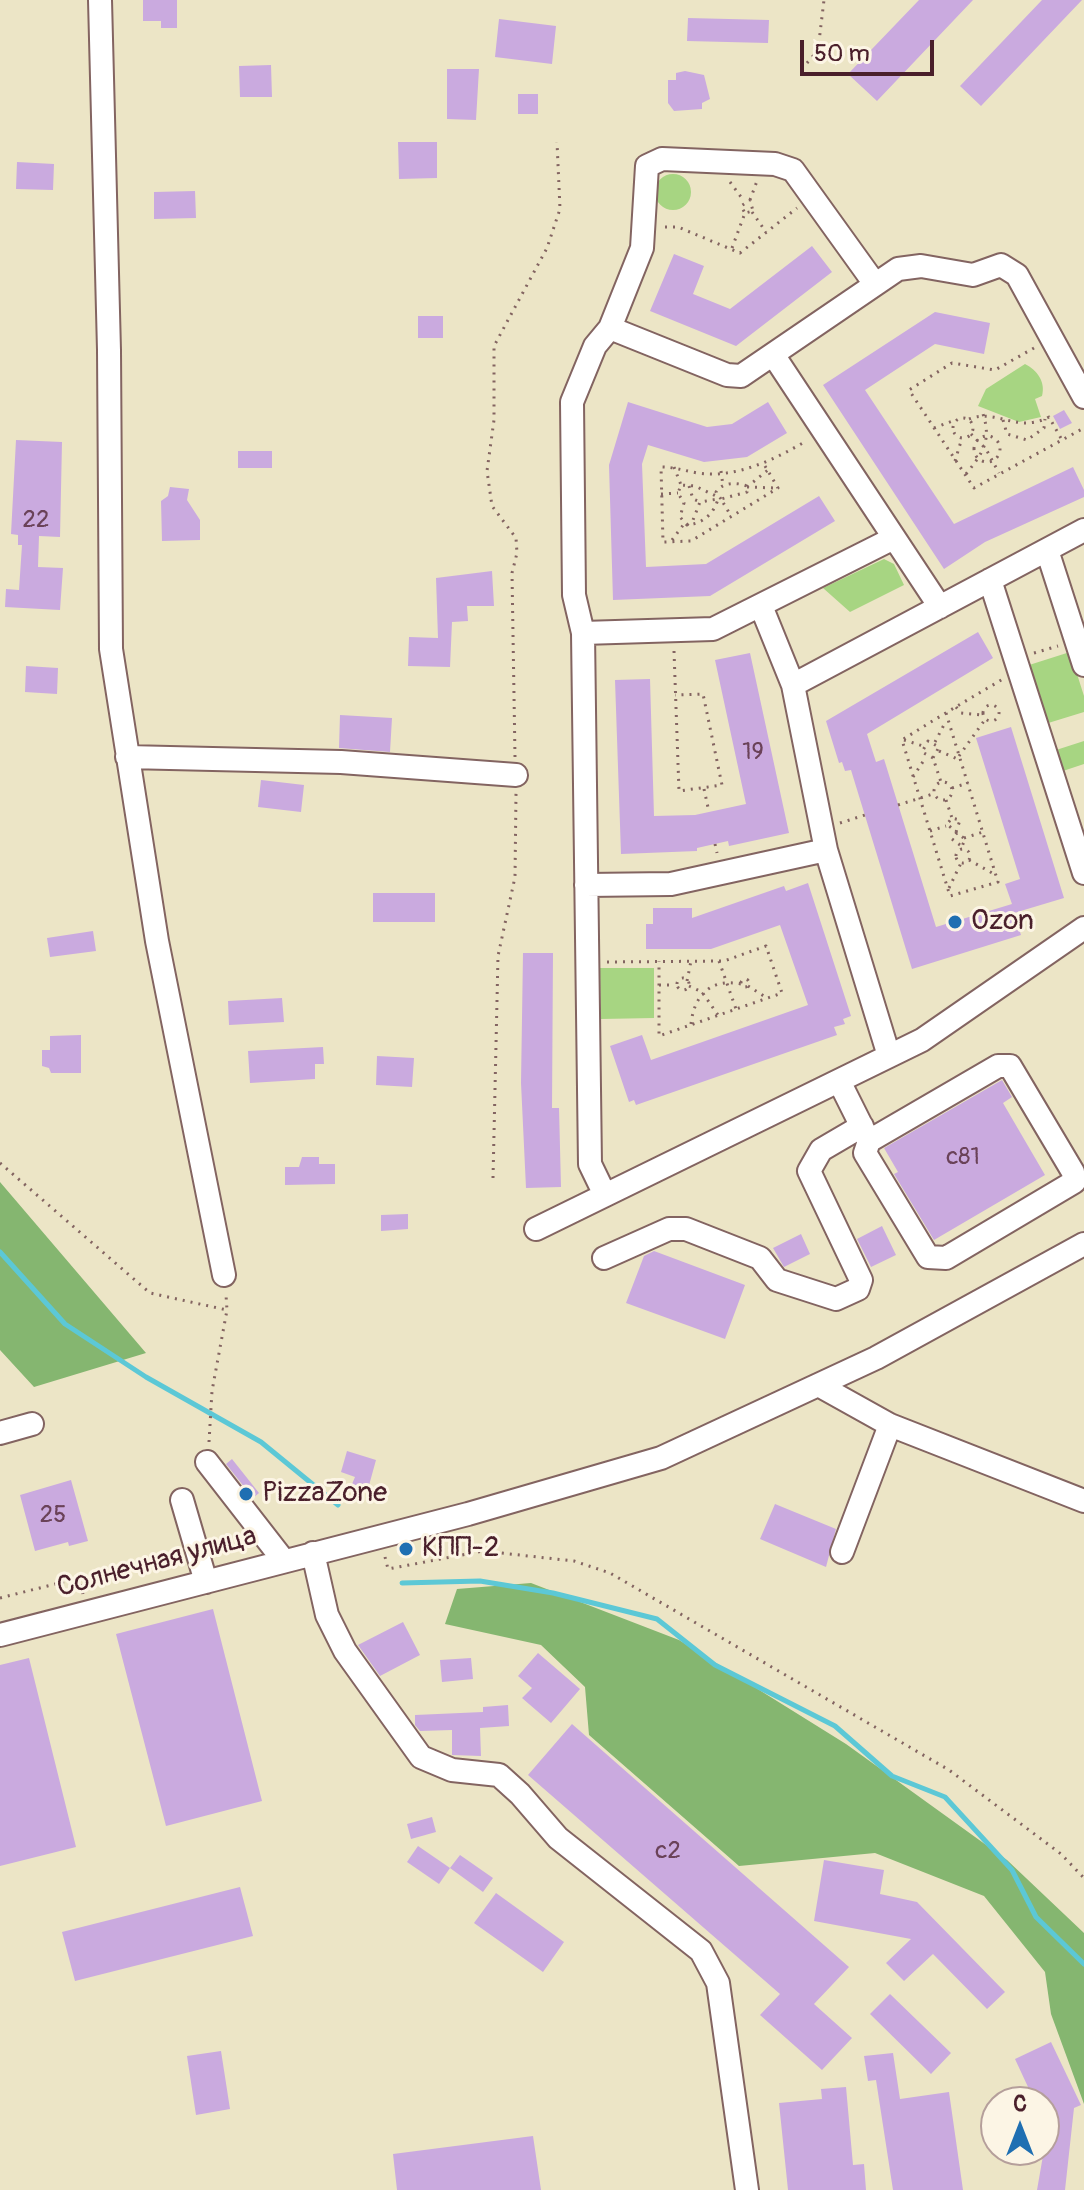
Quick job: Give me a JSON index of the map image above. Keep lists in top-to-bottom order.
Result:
{
  "streets": {
    "street": ["Солнечная улица"]
  },
  "places": ["Ozon", "PizzaZone", "КПП-2"],
  "house_numbers": [
    "22",
    "19",
    "с81",
    "25",
    "с2"
  ],
  "scale_bar": "50 m",
  "north": "top"
}
